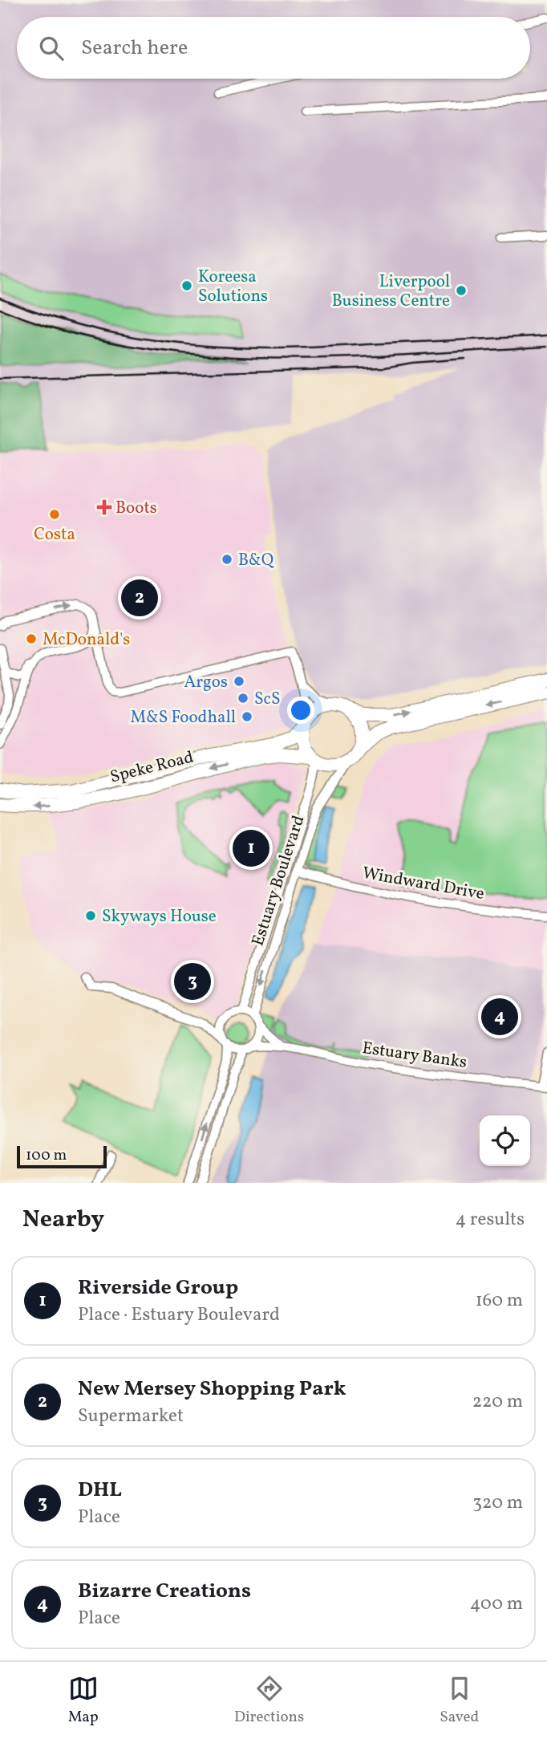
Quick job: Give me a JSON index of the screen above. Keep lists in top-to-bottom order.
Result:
{
  "streets": {
    "highway": ["Speke Road"],
    "street": ["Estuary Boulevard", "Windward Drive", "Estuary Banks"]
  },
  "crossings": [
    ["Speke Road", "Estuary Boulevard"],
    ["Estuary Boulevard", "Windward Drive"],
    ["Estuary Boulevard", "Estuary Banks"]
  ],
  "places": {
    "other": [
      "Koreesa Solutions",
      "Liverpool Business Centre",
      "Costa",
      "B&Q",
      "McDonald's",
      "Argos",
      "ScS",
      "M&S Foodhall",
      "Skyways House"
    ],
    "health": ["Boots"]
  },
  "scale_bar": "100 m",
  "page": {
    "search": "Search here",
    "pins": [
      "2",
      "1",
      "3",
      "4"
    ],
    "scale": "100 m",
    "heading": ["Nearby", "4 results"],
    "list": [
      {
        "mark": "1",
        "name": "Riverside Group",
        "note": "Place · Estuary Boulevard",
        "value": "160 m"
      },
      {
        "mark": "2",
        "name": "New Mersey Shopping Park",
        "note": "Supermarket",
        "value": "220 m"
      },
      {
        "mark": "3",
        "name": "DHL",
        "note": "Place",
        "value": "320 m"
      },
      {
        "mark": "4",
        "name": "Bizarre Creations",
        "note": "Place",
        "value": "400 m"
      }
    ],
    "nav": ["Map", "Directions", "Saved"]
  }
}
